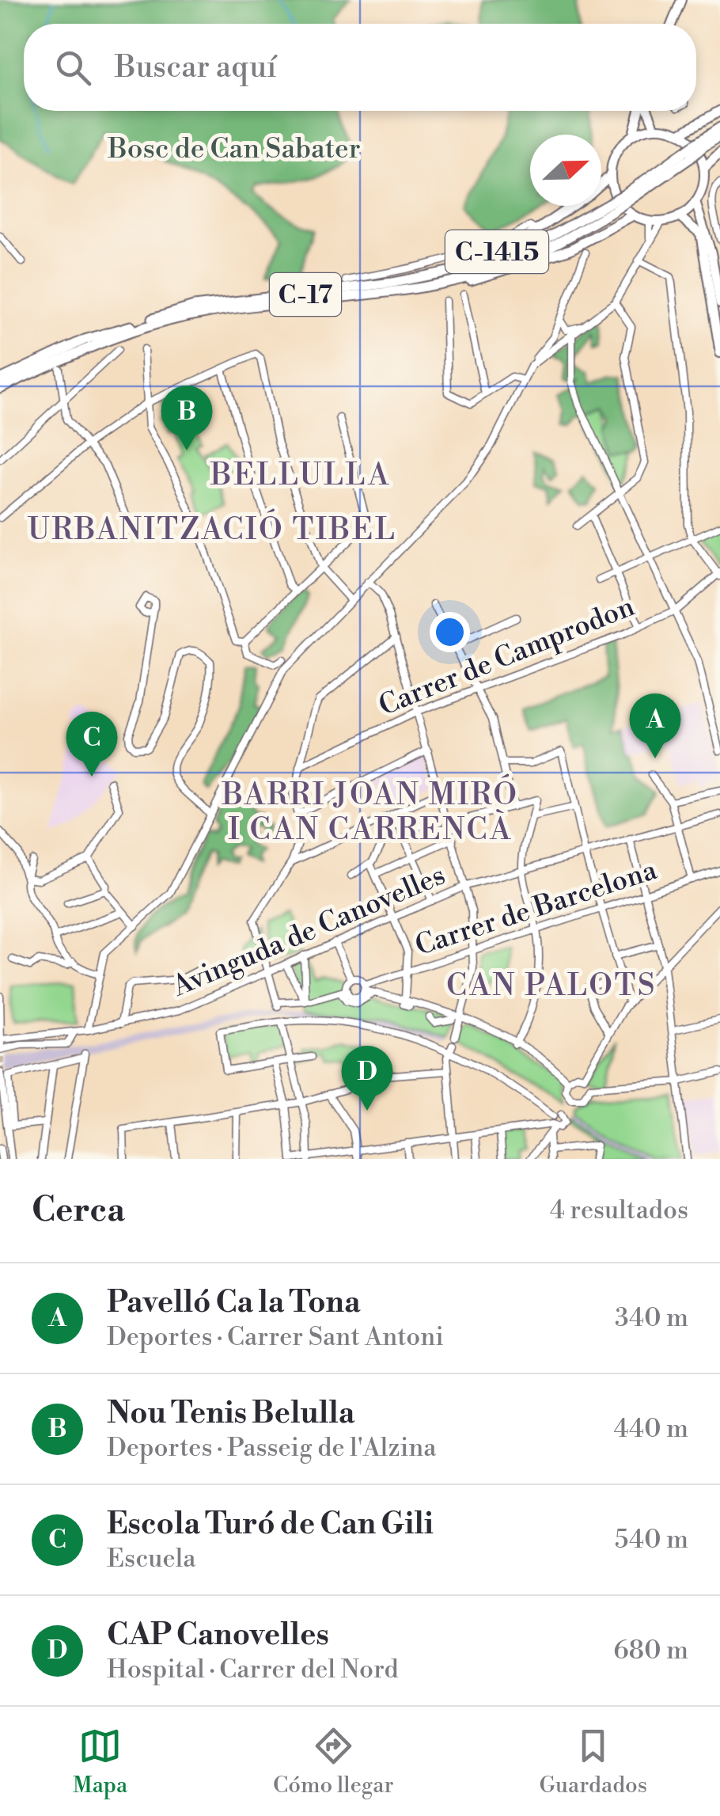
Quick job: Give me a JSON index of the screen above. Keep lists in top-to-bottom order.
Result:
{
  "streets": {
    "highway": ["C-1415", "C-17"],
    "street": ["Carrer de Camprodon", "Carrer de Barcelona", "Avinguda de Canovelles"]
  },
  "crossings": [
    ["C-1415", "C-17"]
  ],
  "districts": [
    "BELLULLA",
    "URBANITZACIÓ TIBEL",
    "BARRI JOAN MIRÓ I CAN CARRENCÀ",
    "CAN PALOTS"
  ],
  "parks": ["Bosc de Can Sabater"],
  "north": "right",
  "page": {
    "search": "Buscar aquí",
    "pins": [
      "B",
      "A",
      "C",
      "D"
    ],
    "heading": ["Cerca", "4 resultados"],
    "list": [
      {
        "mark": "A",
        "name": "Pavelló Ca la Tona",
        "note": "Deportes · Carrer Sant Antoni",
        "value": "340 m"
      },
      {
        "mark": "B",
        "name": "Nou Tenis Belulla",
        "note": "Deportes · Passeig de l'Alzina",
        "value": "440 m"
      },
      {
        "mark": "C",
        "name": "Escola Turó de Can Gili",
        "note": "Escuela",
        "value": "540 m"
      },
      {
        "mark": "D",
        "name": "CAP Canovelles",
        "note": "Hospital · Carrer del Nord",
        "value": "680 m"
      }
    ],
    "nav": ["Mapa", "Cómo llegar", "Guardados"]
  }
}
